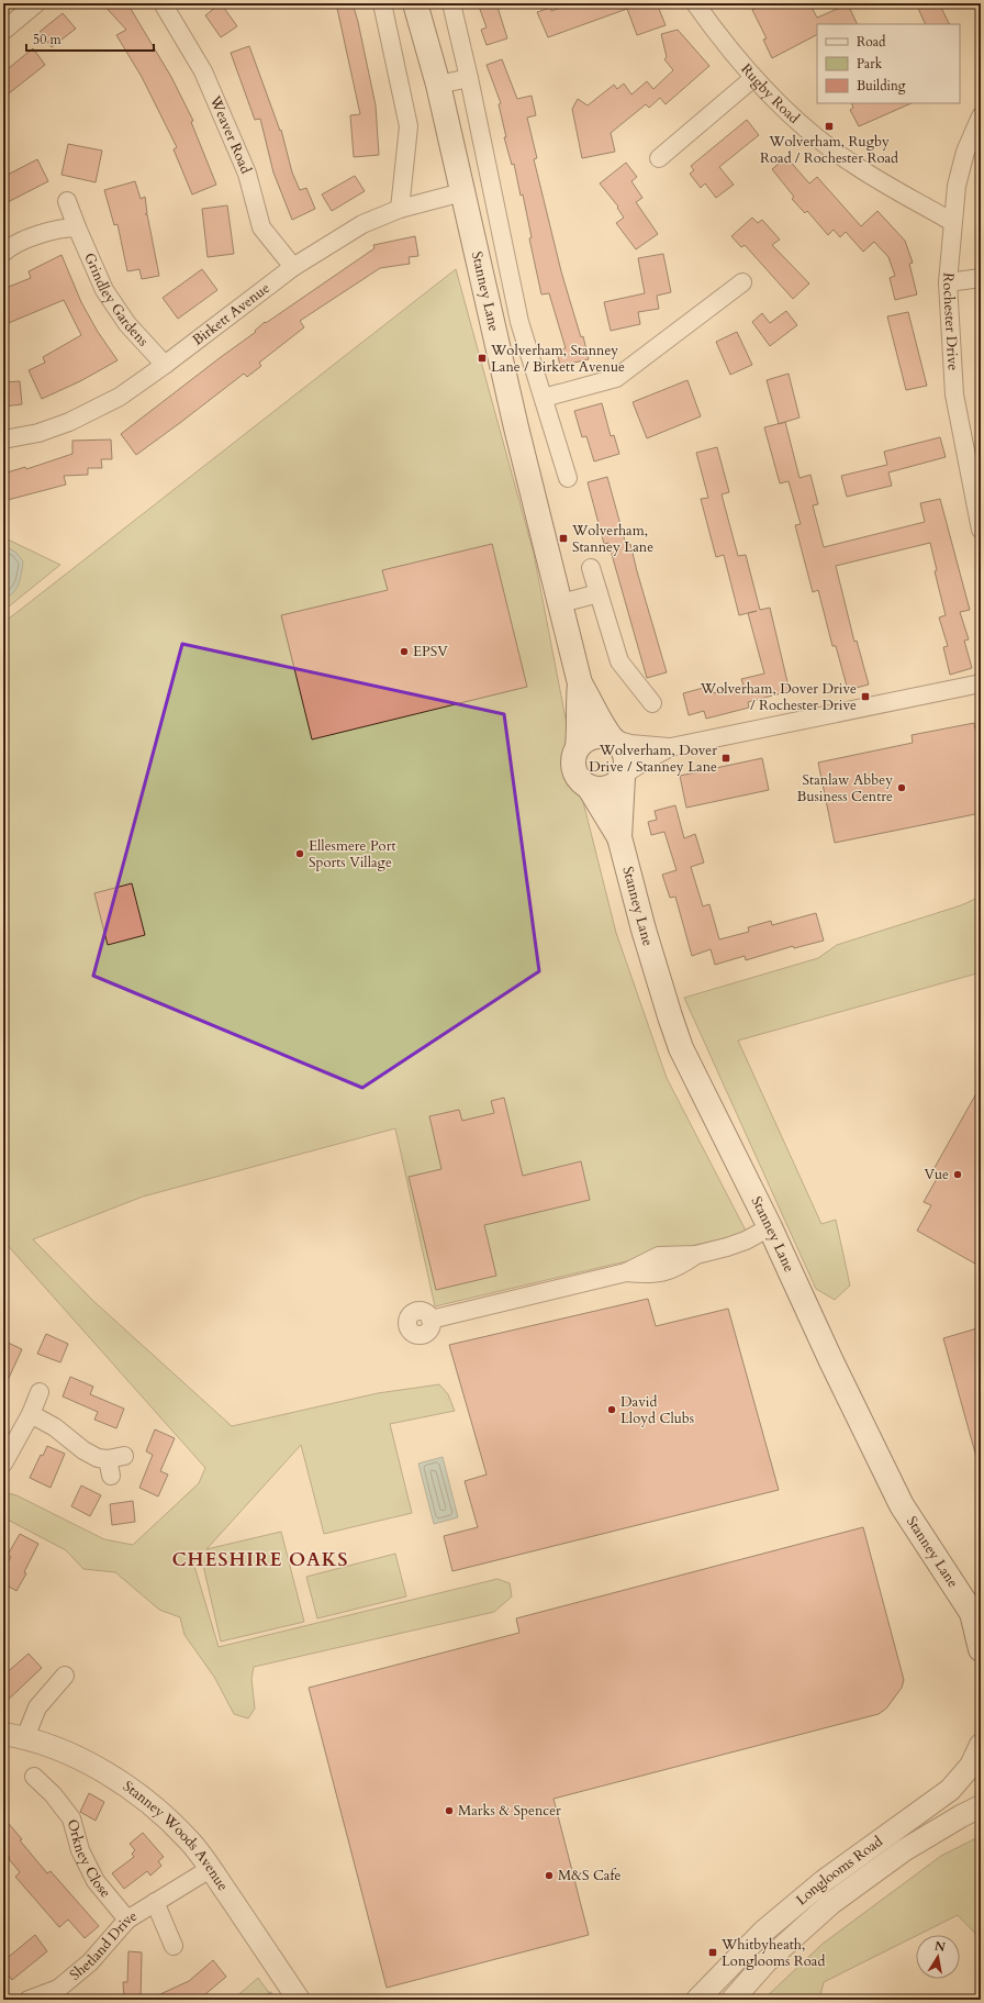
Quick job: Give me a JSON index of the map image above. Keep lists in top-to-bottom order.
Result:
{
  "streets": {
    "main road": ["Stanney Lane"],
    "street": [
      "Rugby Road",
      "Weaver Road",
      "Grindley Gardens",
      "Birkett Avenue",
      "Rochester Drive",
      "Stanney Woods Avenue",
      "Orkney Close",
      "Longlooms Road",
      "Shetland Drive"
    ]
  },
  "crossings": [
    ["Rugby Road", "Rochester Drive"],
    ["Weaver Road", "Birkett Avenue"],
    ["Stanney Lane", "Birkett Avenue"],
    ["Grindley Gardens", "Birkett Avenue"],
    ["Stanney Woods Avenue", "Shetland Drive"],
    ["Orkney Close", "Shetland Drive"]
  ],
  "districts": ["CHESHIRE OAKS"],
  "places": {
    "transit": [
      "Wolverham, Rugby Road / Rochester Road",
      "Wolverham, Stanney Lane / Birkett Avenue",
      "Wolverham, Stanney Lane",
      "Wolverham, Dover Drive / Rochester Drive",
      "Wolverham, Dover Drive / Stanney Lane",
      "Whitbyheath, Longlooms Road"
    ],
    "other": [
      "EPSV",
      "Stanlaw Abbey Business Centre",
      "Ellesmere Port Sports Village",
      "Vue",
      "David Lloyd Clubs",
      "Marks & Spencer",
      "M&S Cafe"
    ]
  },
  "legend": ["Road", "Park", "Building"],
  "scale_bar": "50 m",
  "north": "top"
}
